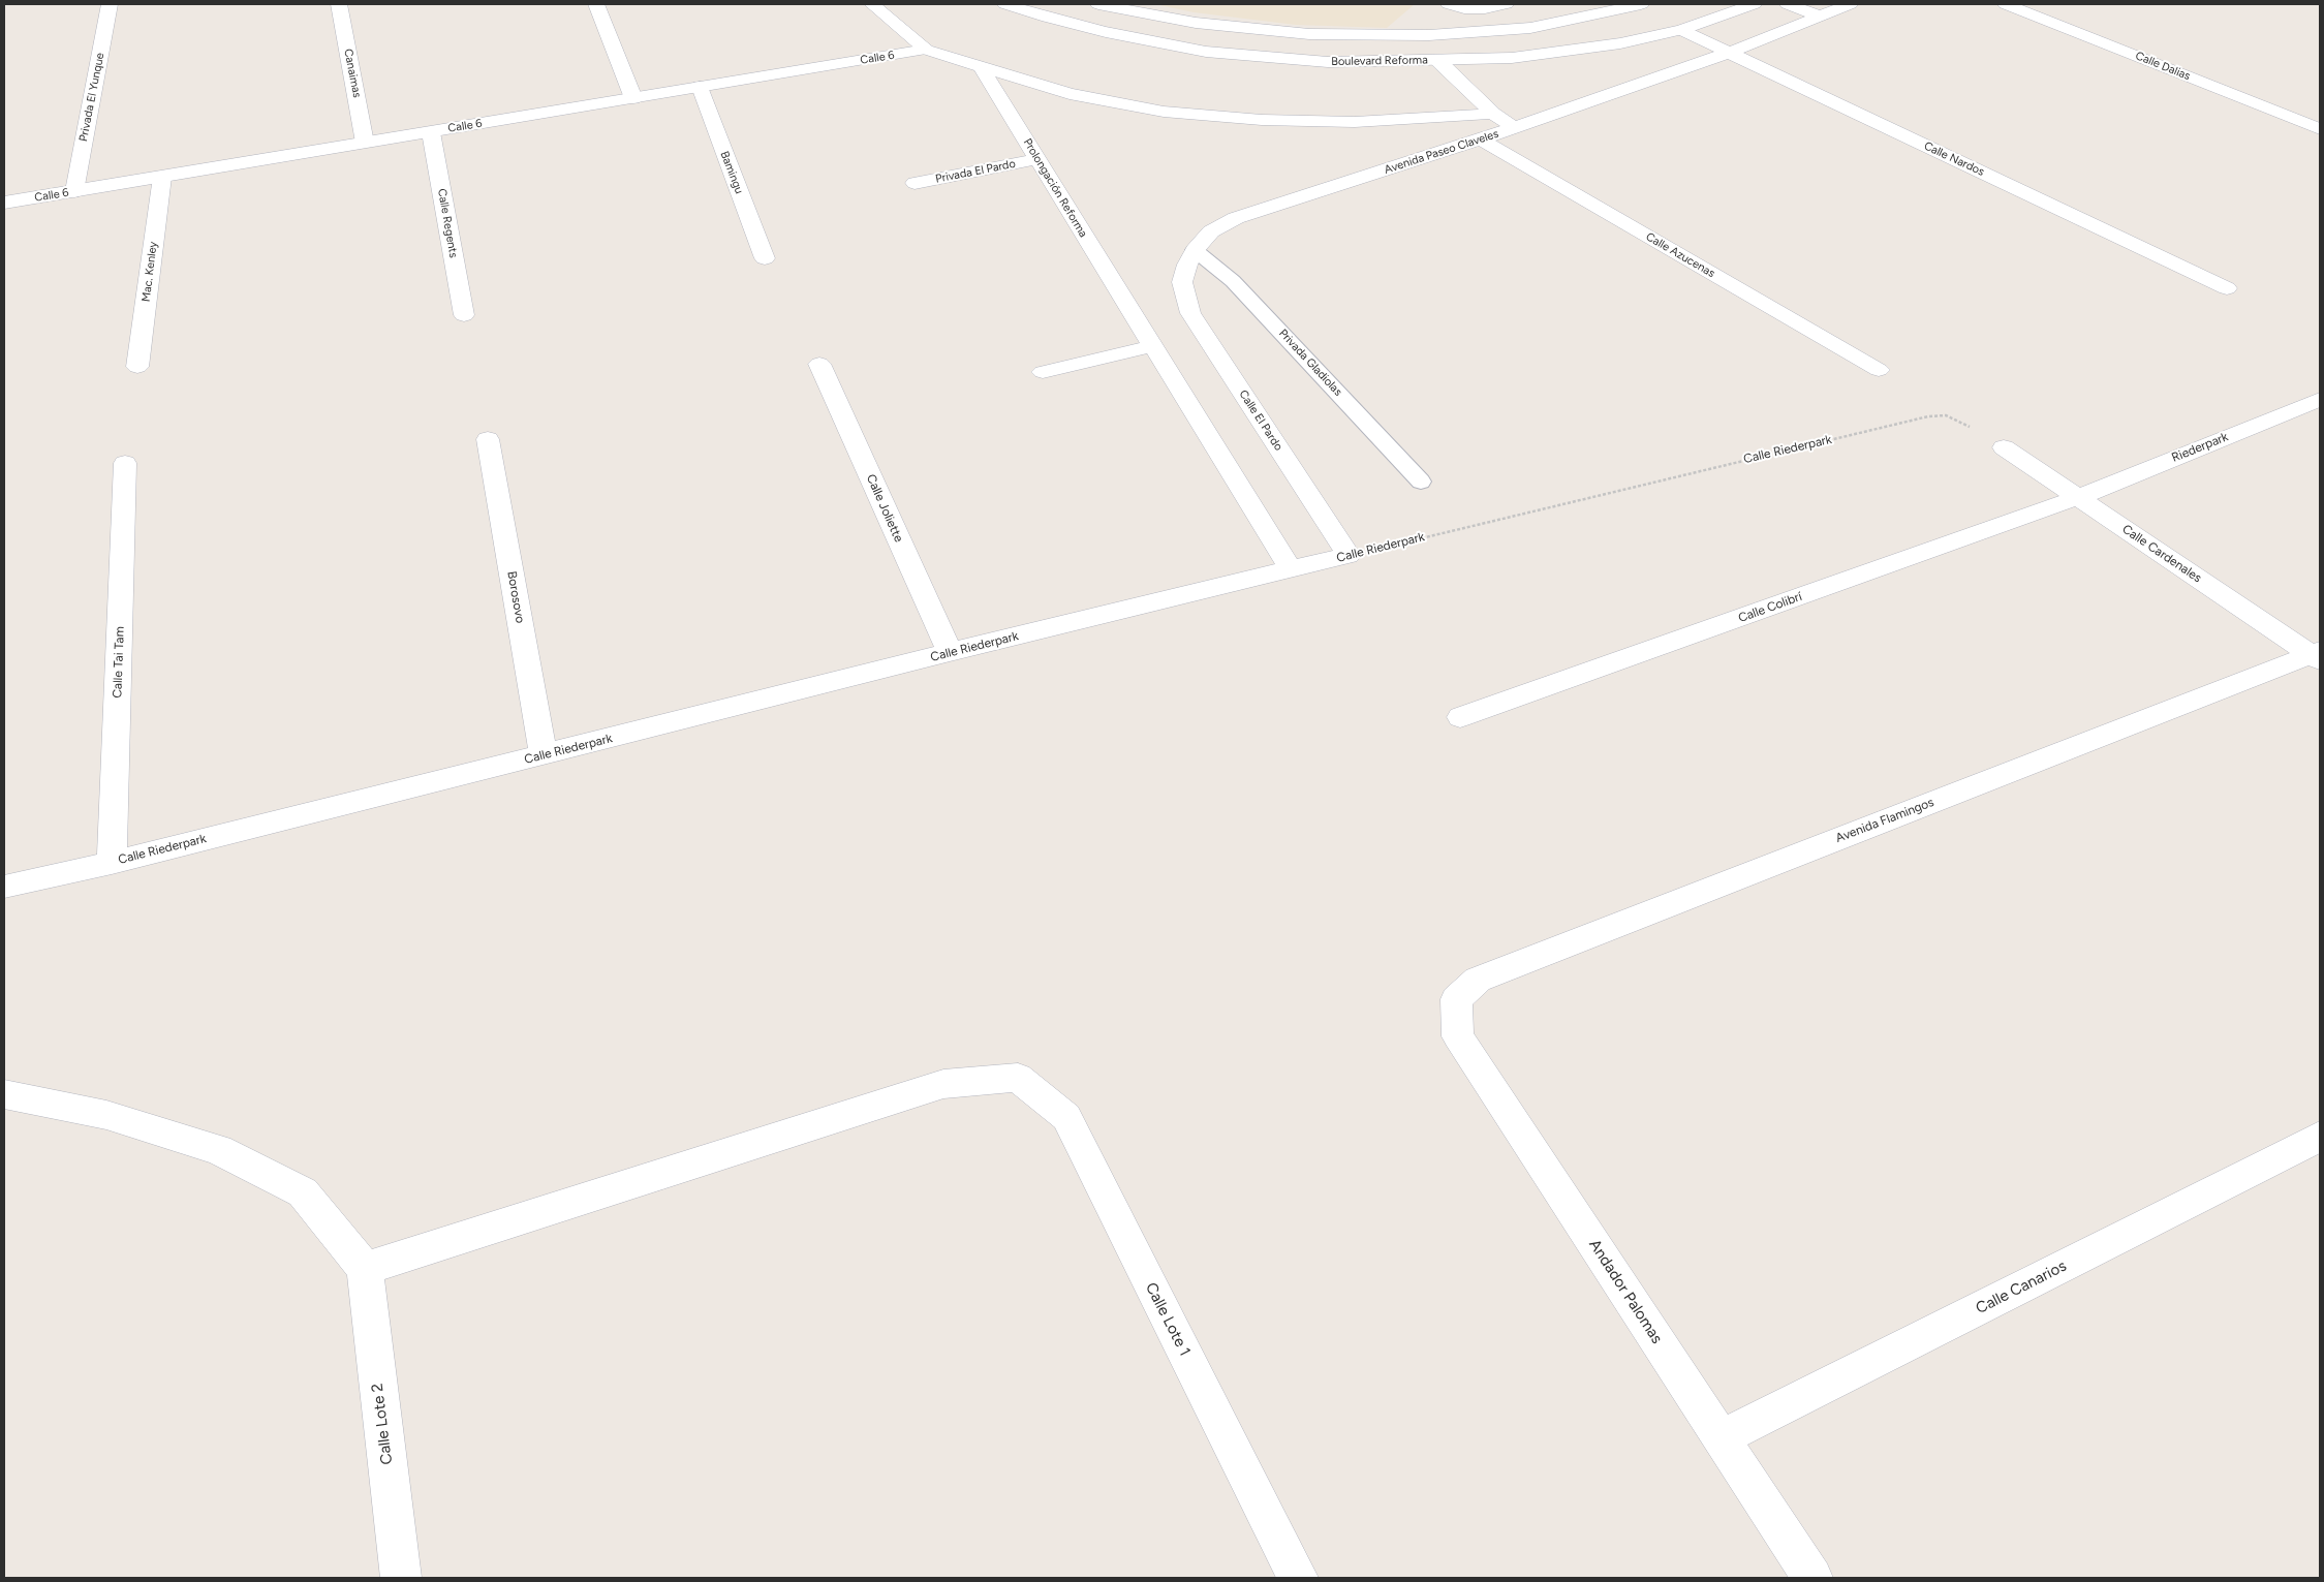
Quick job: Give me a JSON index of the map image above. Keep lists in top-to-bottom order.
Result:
{
  "streets": {
    "street": [
      "Calle 6",
      "Boulevard Reforma",
      "Calle Dalias",
      "Canaimas",
      "Privada El Yunque",
      "Avenida Paseo Claveles",
      "Calle Nardos",
      "Privada El Pardo",
      "Bamingu",
      "Prolongación Reforma",
      "Calle Regents",
      "Calle Azucenas",
      "Mac. Kenley",
      "Calle El Pardo",
      "Riederpark",
      "Calle Riederpark",
      "Calle Joliette",
      "Calle Cardenales",
      "Borosovo",
      "Calle Colibrí",
      "Calle Tai Tam",
      "Avenida Flamingos",
      "Calle Canarios",
      "Andador Palomas",
      "Calle Lote 1",
      "Calle Lote 2"
    ],
    "lane": ["Privada Gladiolas"]
  },
  "crossings": [
    ["Calle 6", "Canaimas"],
    ["Calle 6", "Privada El Yunque"],
    ["Calle 6", "Bamingu"],
    ["Calle 6", "Calle Regents"],
    ["Calle 6", "Mac. Kenley"],
    ["Boulevard Reforma", "Calle Nardos"],
    ["Avenida Paseo Claveles", "Calle Nardos"],
    ["Avenida Paseo Claveles", "Calle Azucenas"],
    ["Avenida Paseo Claveles", "Privada Gladiolas"],
    ["Avenida Paseo Claveles", "Calle El Pardo"],
    ["Privada El Pardo", "Prolongación Reforma"],
    ["Calle El Pardo", "Calle Riederpark"],
    ["Riederpark", "Calle Cardenales"],
    ["Riederpark", "Calle Colibrí"],
    ["Calle Riederpark", "Calle Joliette"],
    ["Calle Riederpark", "Borosovo"],
    ["Calle Riederpark", "Calle Tai Tam"],
    ["Calle Cardenales", "Calle Colibrí"],
    ["Calle Cardenales", "Avenida Flamingos"],
    ["Avenida Flamingos", "Andador Palomas"],
    ["Calle Canarios", "Andador Palomas"],
    ["Calle Lote 1", "Calle Lote 2"]
  ]
}
